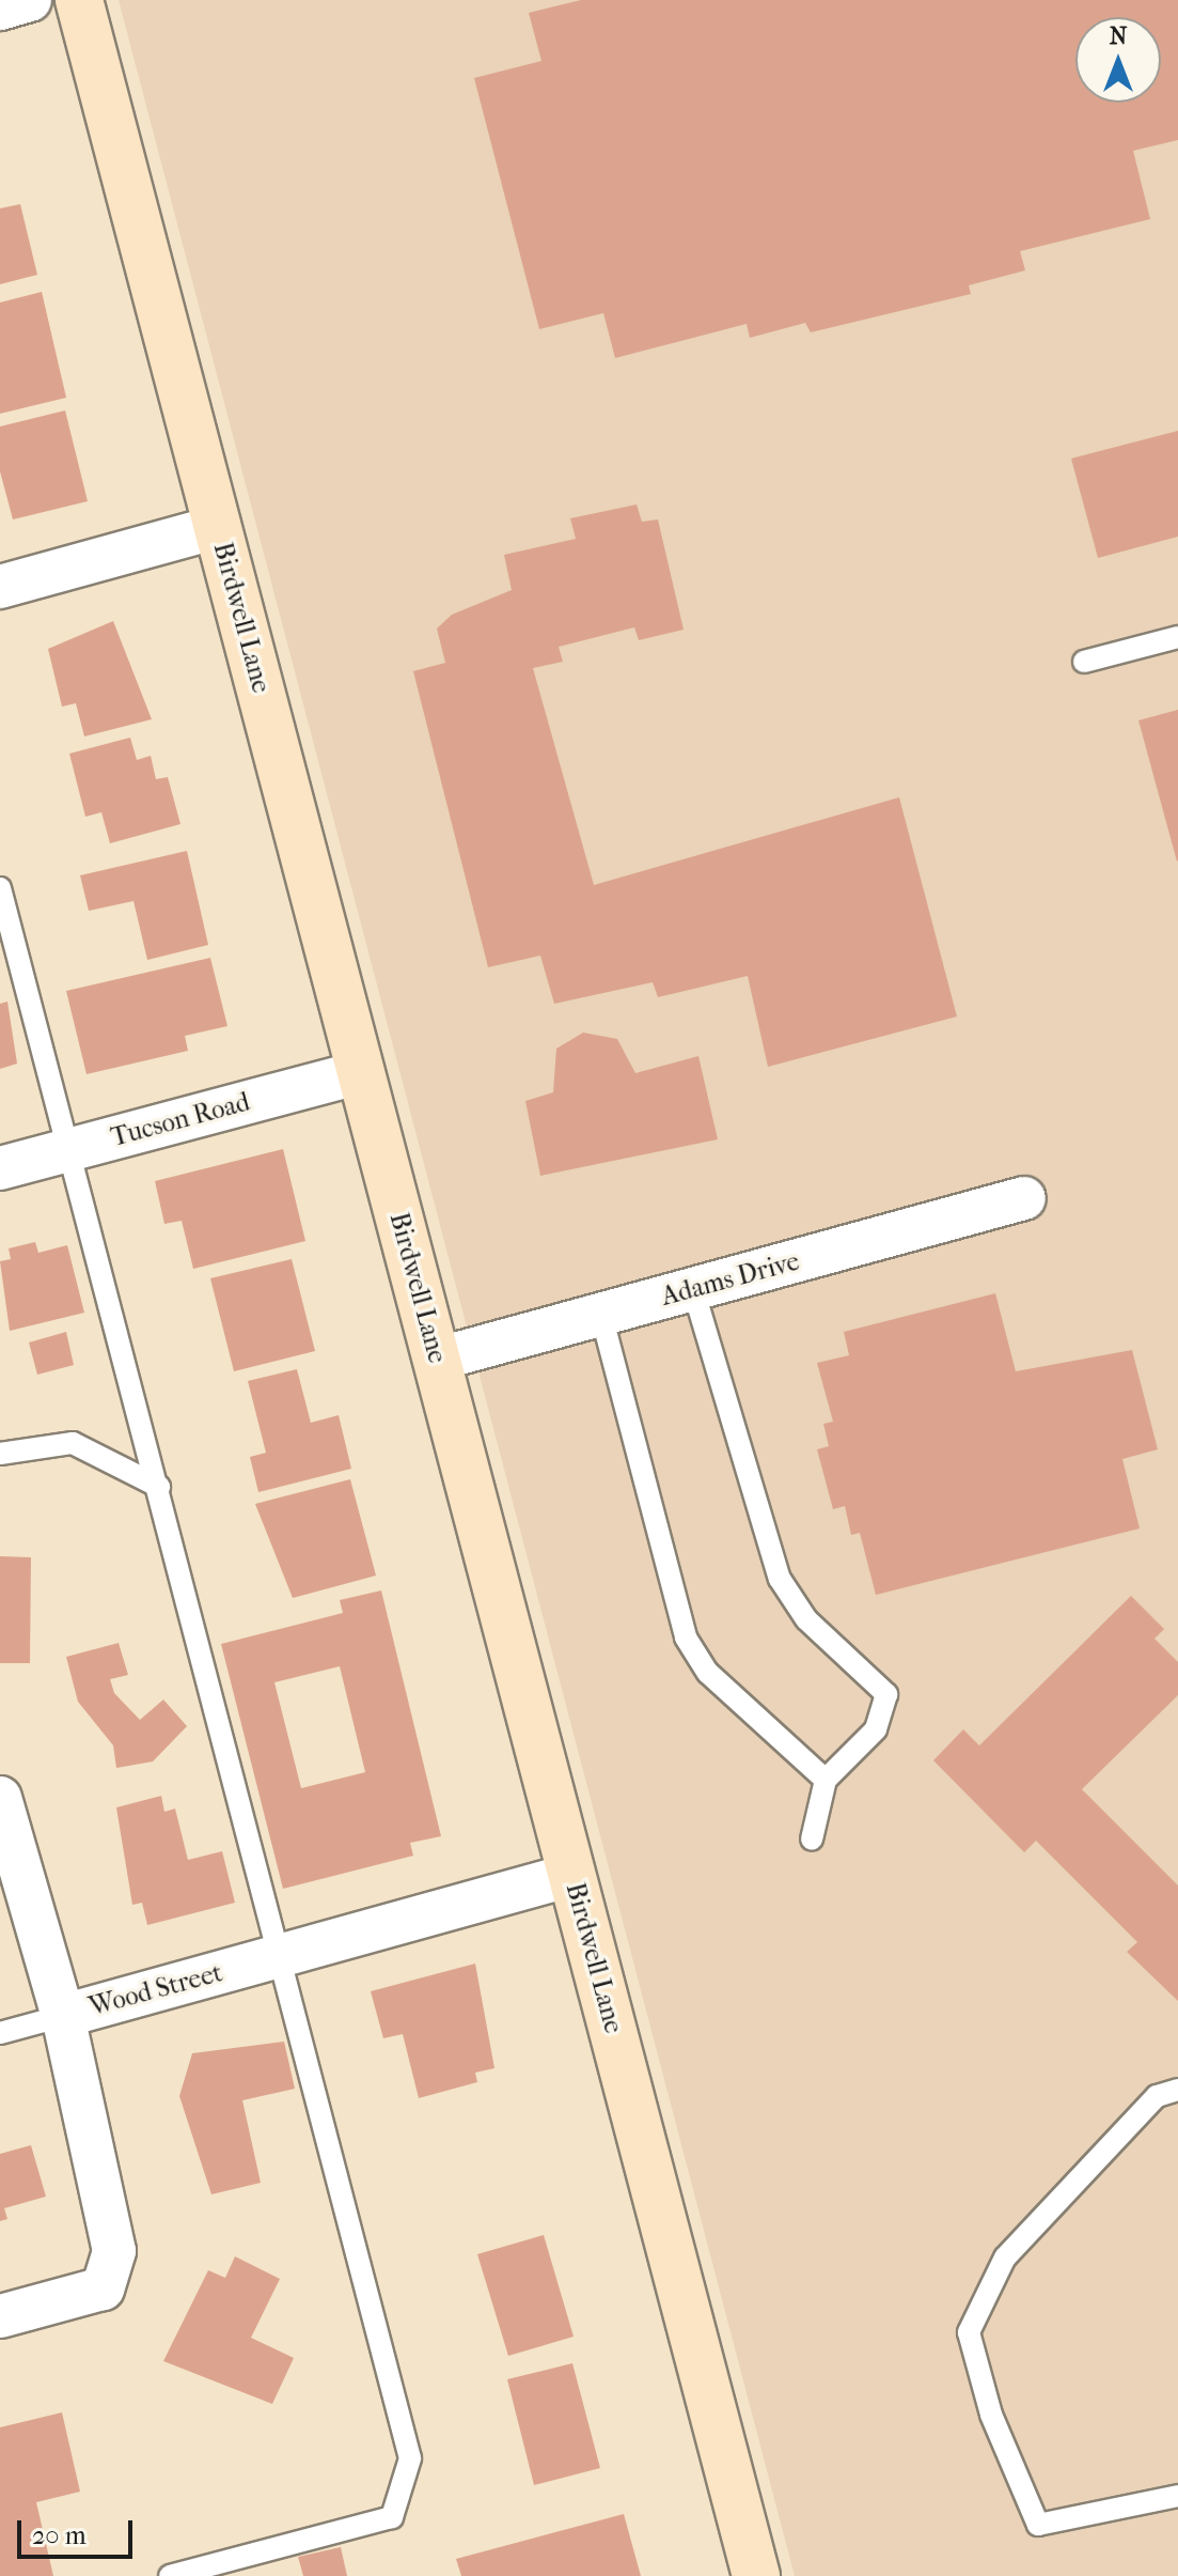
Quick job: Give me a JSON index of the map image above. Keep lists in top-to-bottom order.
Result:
{
  "streets": {
    "main road": ["Birdwell Lane"],
    "street": ["Tucson Road", "Adams Drive", "Wood Street"]
  },
  "crossings": [
    ["Birdwell Lane", "Tucson Road"],
    ["Birdwell Lane", "Adams Drive"],
    ["Birdwell Lane", "Wood Street"]
  ],
  "scale_bar": "20 m",
  "north": "top"
}
